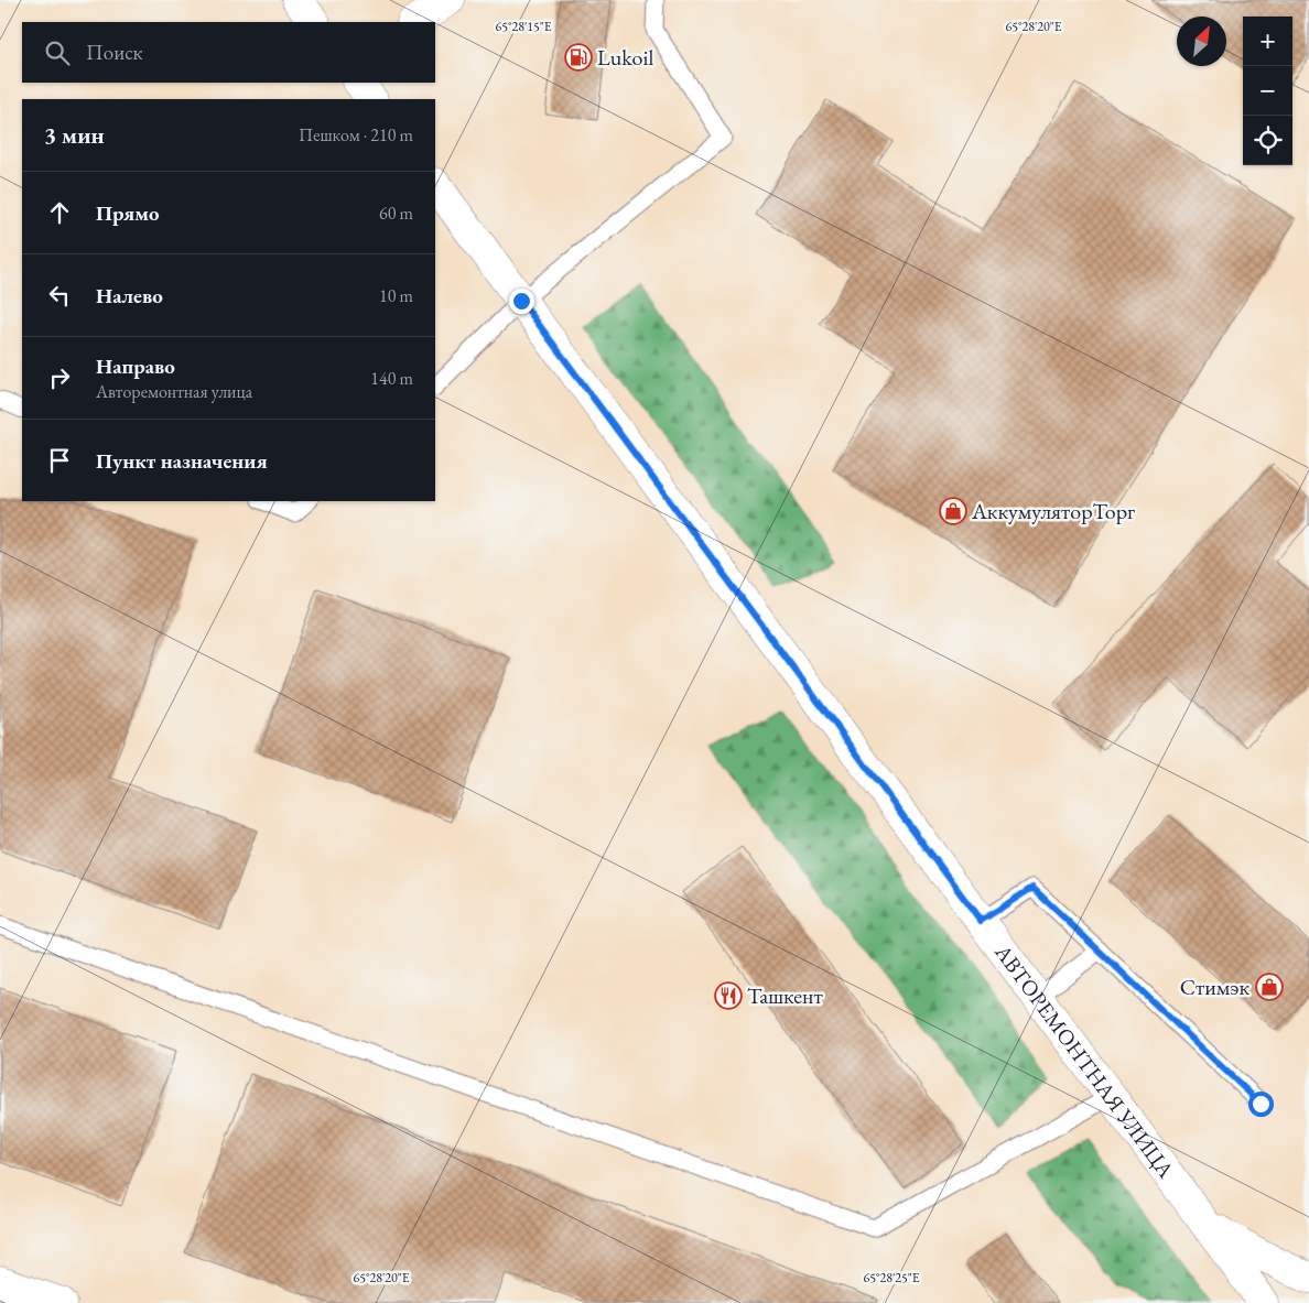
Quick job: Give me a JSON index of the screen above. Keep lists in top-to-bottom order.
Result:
{
  "streets": {
    "street": ["АВТОРЕМОНТНАЯ УЛИЦА"]
  },
  "places": {
    "fuel station": ["Lukoil"],
    "shop": ["АккумуляторТорг", "Стимэк"],
    "restaurant": ["Ташкент"]
  },
  "north": "top right",
  "page": {
    "map_buttons": ["+", "−"],
    "search": "Поиск",
    "heading": ["3 мин", "Пешком · 210 m"],
    "list": [
      ["Прямо", "60 m"],
      ["Налево", "10 m"],
      ["Направо", "Авторемонтная улица", "140 m"],
      "Пункт назначения"
    ]
  },
  "coordinates": ["65°28'15\"E", "65°28'20\"E", "65°28'25\"E"]
}
